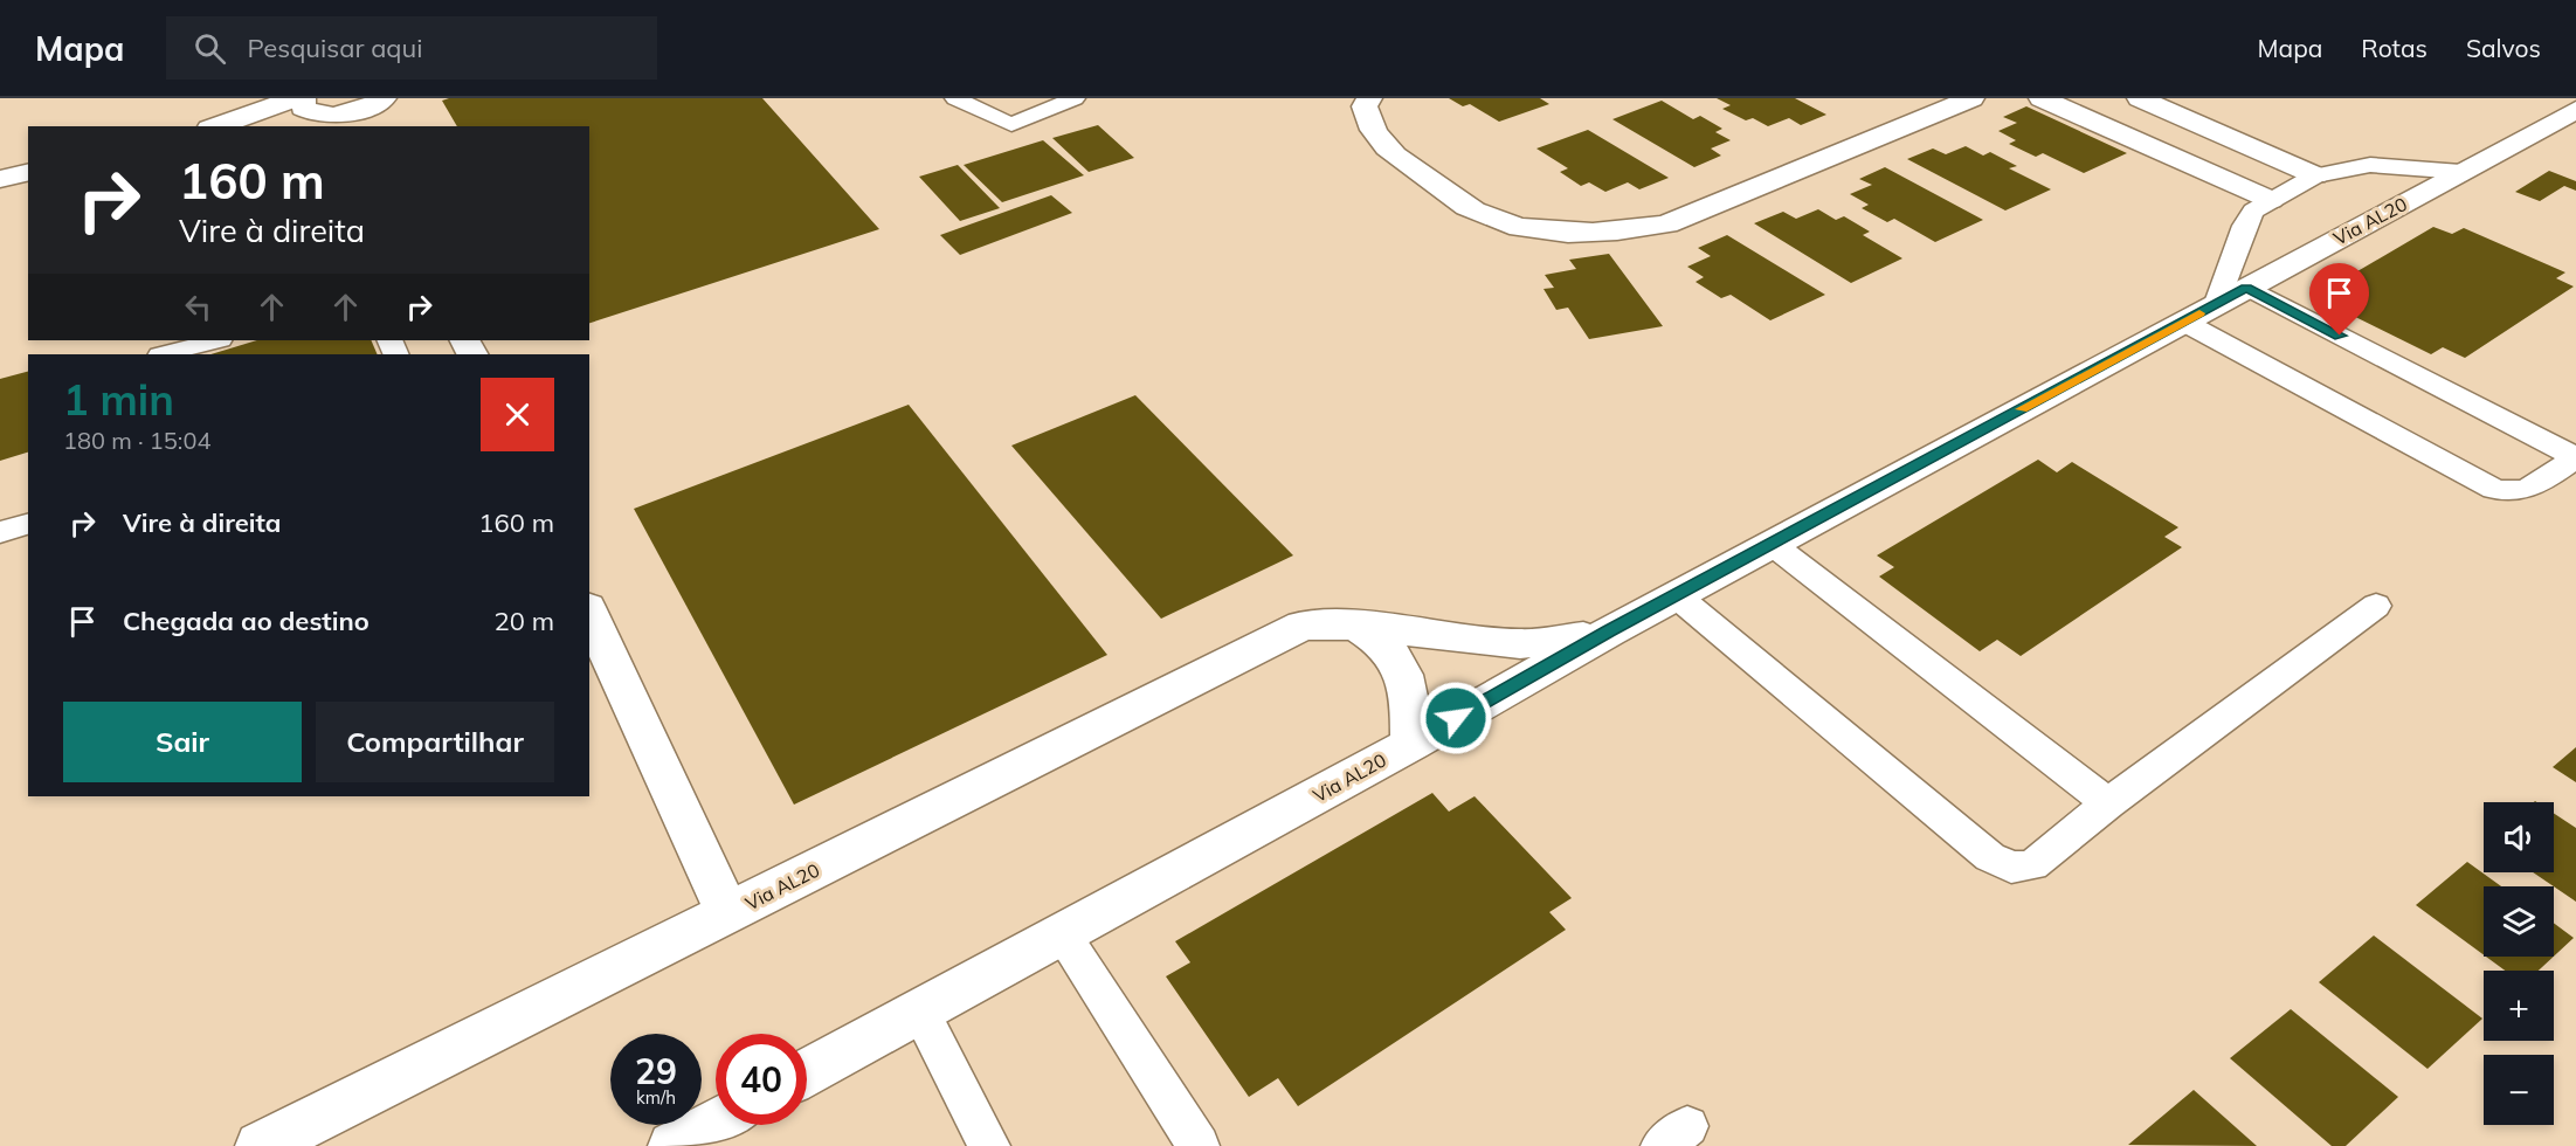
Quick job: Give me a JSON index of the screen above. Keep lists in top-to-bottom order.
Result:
{
  "streets": {
    "street": ["Via AL20"]
  },
  "page": {
    "header": "Mapa",
    "search": "Pesquisar aqui",
    "nav": ["Mapa", "Rotas", "Salvos"],
    "turn": ["160 m", "Vire à direita"],
    "heading": ["1 min", "180 m · 15:04"],
    "list": [
      {
        "name": "Vire à direita",
        "value": "160 m"
      },
      {
        "name": "Chegada ao destino",
        "value": "20 m"
      }
    ],
    "buttons": ["Sair", "Compartilhar"],
    "map_buttons": ["+", "−"],
    "speed": "29 km/h",
    "limit": "40"
  }
}
